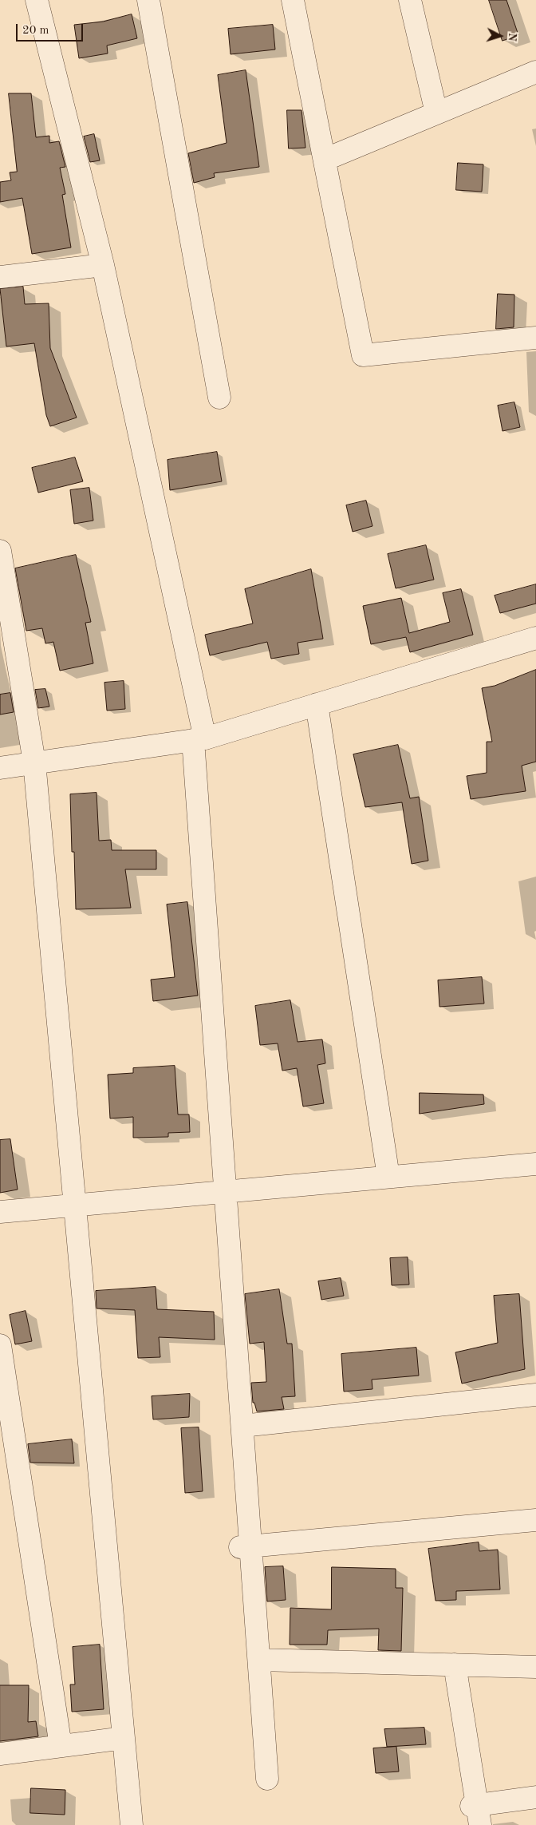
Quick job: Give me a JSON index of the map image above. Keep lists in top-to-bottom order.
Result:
{
  "scale_bar": "20 m",
  "north": "right"
}
